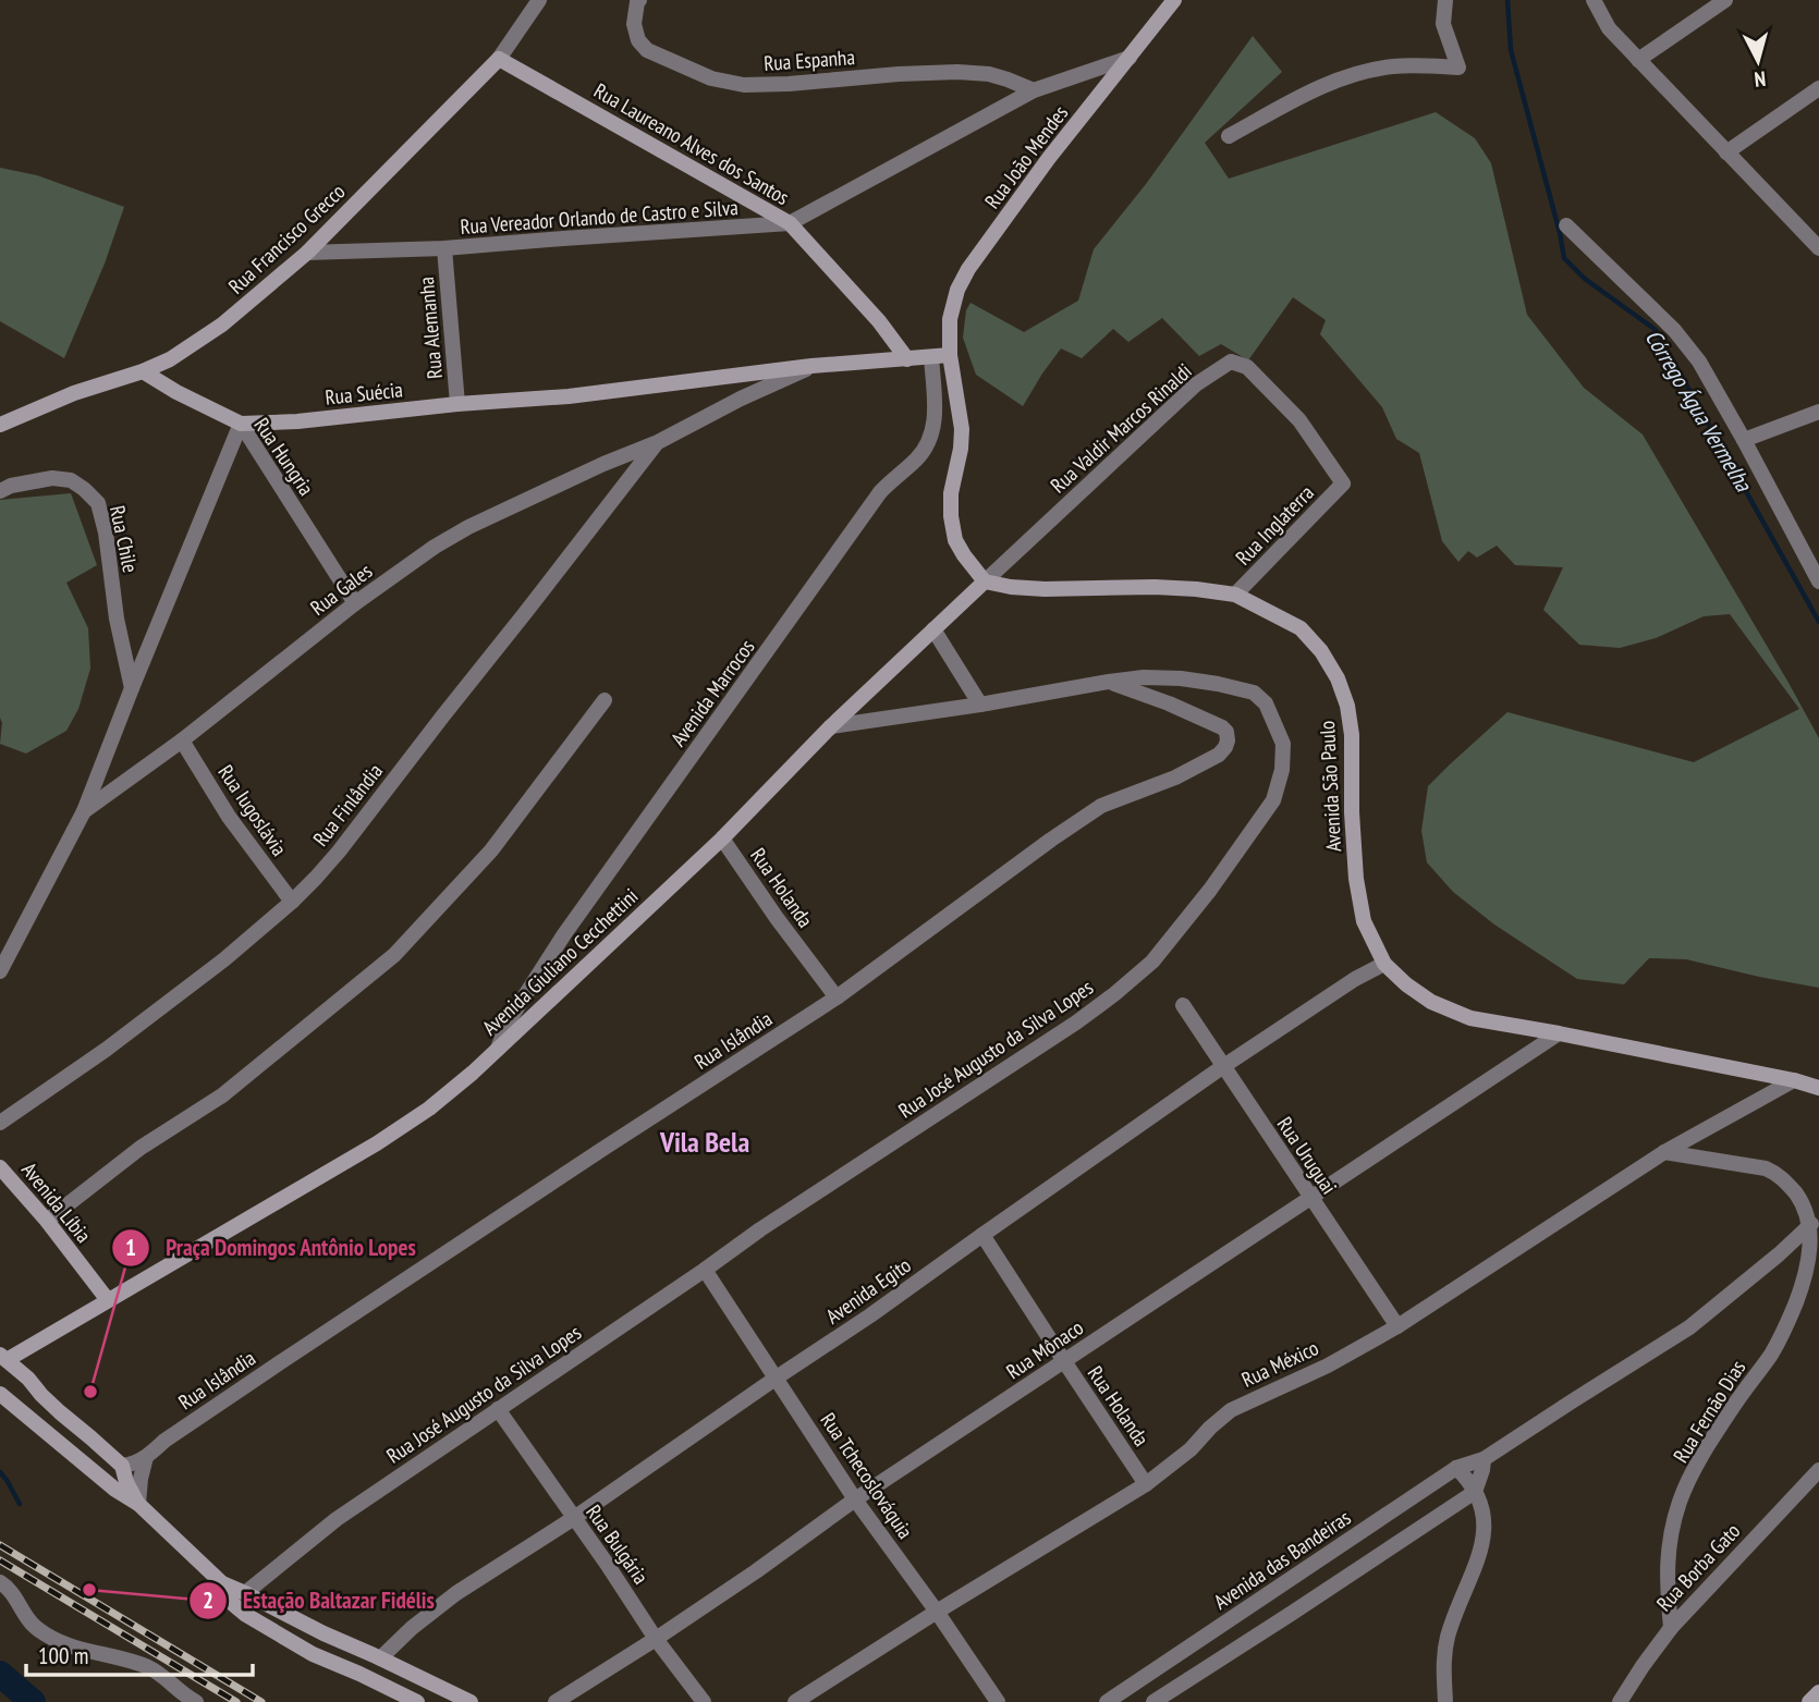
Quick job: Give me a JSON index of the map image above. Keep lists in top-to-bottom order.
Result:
{
  "streets": {
    "street": [
      "Rua Espanha",
      "Rua Laureano Alves dos Santos",
      "Rua João Mendes",
      "Rua Vereador Orlando de Castro e Silva",
      "Rua Francisco Grecco",
      "Rua Alemanha",
      "Rua Suécia",
      "Rua Valdir Marcos Rinaldi",
      "Rua Hungria",
      "Rua Inglaterra",
      "Rua Chile",
      "Rua Gales",
      "Avenida Marrocos",
      "Avenida São Paulo",
      "Rua Finlândia",
      "Rua Iugoslávia",
      "Rua Holanda",
      "Avenida Giuliano Cecchettini",
      "Rua Islândia",
      "Rua José Augusto da Silva Lopes",
      "Rua Uruguai",
      "Avenida Líbia",
      "Avenida Egito",
      "Rua Mônaco",
      "Rua México",
      "Rua Fernão Dias",
      "Rua Tchecoslováquia",
      "Rua Bulgária",
      "Avenida das Bandeiras",
      "Rua Borba Gato"
    ]
  },
  "crossings": [
    ["Rua Espanha", "Rua Vereador Orlando de Castro e Silva"],
    ["Rua Laureano Alves dos Santos", "Rua Vereador Orlando de Castro e Silva"],
    ["Rua Laureano Alves dos Santos", "Rua Francisco Grecco"],
    ["Rua Laureano Alves dos Santos", "Rua Suécia"],
    ["Rua João Mendes", "Rua Vereador Orlando de Castro e Silva"],
    ["Rua Vereador Orlando de Castro e Silva", "Rua Francisco Grecco"],
    ["Rua Vereador Orlando de Castro e Silva", "Rua Alemanha"],
    ["Rua Francisco Grecco", "Rua Hungria"],
    ["Rua Alemanha", "Rua Suécia"],
    ["Rua Suécia", "Rua Hungria"],
    ["Rua Suécia", "Rua Gales"],
    ["Rua Valdir Marcos Rinaldi", "Rua Inglaterra"],
    ["Rua Valdir Marcos Rinaldi", "Avenida São Paulo"],
    ["Rua Valdir Marcos Rinaldi", "Avenida Giuliano Cecchettini"],
    ["Rua Hungria", "Rua Gales"],
    ["Rua Inglaterra", "Avenida São Paulo"],
    ["Rua Gales", "Rua Finlândia"],
    ["Rua Gales", "Rua Iugoslávia"],
    ["Avenida Marrocos", "Avenida Giuliano Cecchettini"],
    ["Avenida São Paulo", "Avenida Giuliano Cecchettini"],
    ["Avenida São Paulo", "Avenida Egito"],
    ["Avenida São Paulo", "Rua Mônaco"],
    ["Avenida São Paulo", "Rua México"],
    ["Rua Finlândia", "Rua Iugoslávia"],
    ["Rua Holanda", "Avenida Giuliano Cecchettini"],
    ["Rua Holanda", "Rua Islândia"],
    ["Rua Holanda", "Avenida Egito"],
    ["Rua Holanda", "Rua Mônaco"],
    ["Rua Holanda", "Rua México"],
    ["Avenida Giuliano Cecchettini", "Rua José Augusto da Silva Lopes"],
    ["Avenida Giuliano Cecchettini", "Avenida Líbia"],
    ["Rua Islândia", "Rua José Augusto da Silva Lopes"],
    ["Rua José Augusto da Silva Lopes", "Rua Tchecoslováquia"],
    ["Rua José Augusto da Silva Lopes", "Rua Bulgária"],
    ["Rua Uruguai", "Avenida Egito"],
    ["Rua Uruguai", "Rua Mônaco"],
    ["Rua Uruguai", "Rua México"],
    ["Avenida Egito", "Rua Tchecoslováquia"],
    ["Avenida Egito", "Rua Bulgária"],
    ["Rua Mônaco", "Rua Tchecoslováquia"],
    ["Rua Mônaco", "Rua Bulgária"],
    ["Rua México", "Rua Tchecoslováquia"],
    ["Rua Fernão Dias", "Avenida das Bandeiras"],
    ["Rua Fernão Dias", "Rua Borba Gato"]
  ],
  "districts": ["Vila Bela"],
  "water": ["Córrego Água Vermelha"],
  "places": ["Praça Domingos Antônio Lopes", "Estação Baltazar Fidélis"],
  "scale_bar": "100 m",
  "north": "bottom"
}
